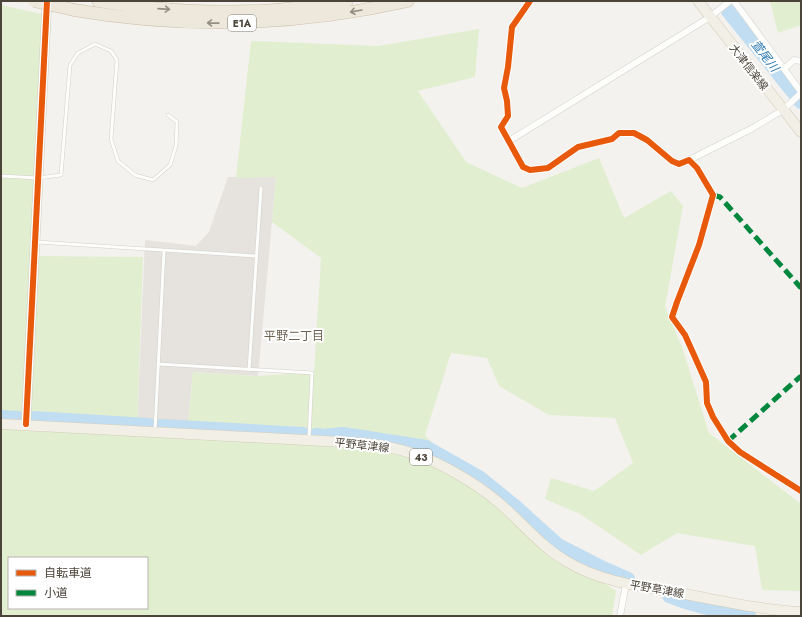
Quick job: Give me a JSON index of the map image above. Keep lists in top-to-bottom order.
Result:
{
  "streets": {
    "highway": ["E1A"],
    "main road": ["大津信楽線", "平野草津線", "43"]
  },
  "districts": ["平野二丁目"],
  "water": ["萱尾川"],
  "legend": ["自転車道", "小道"]
}
